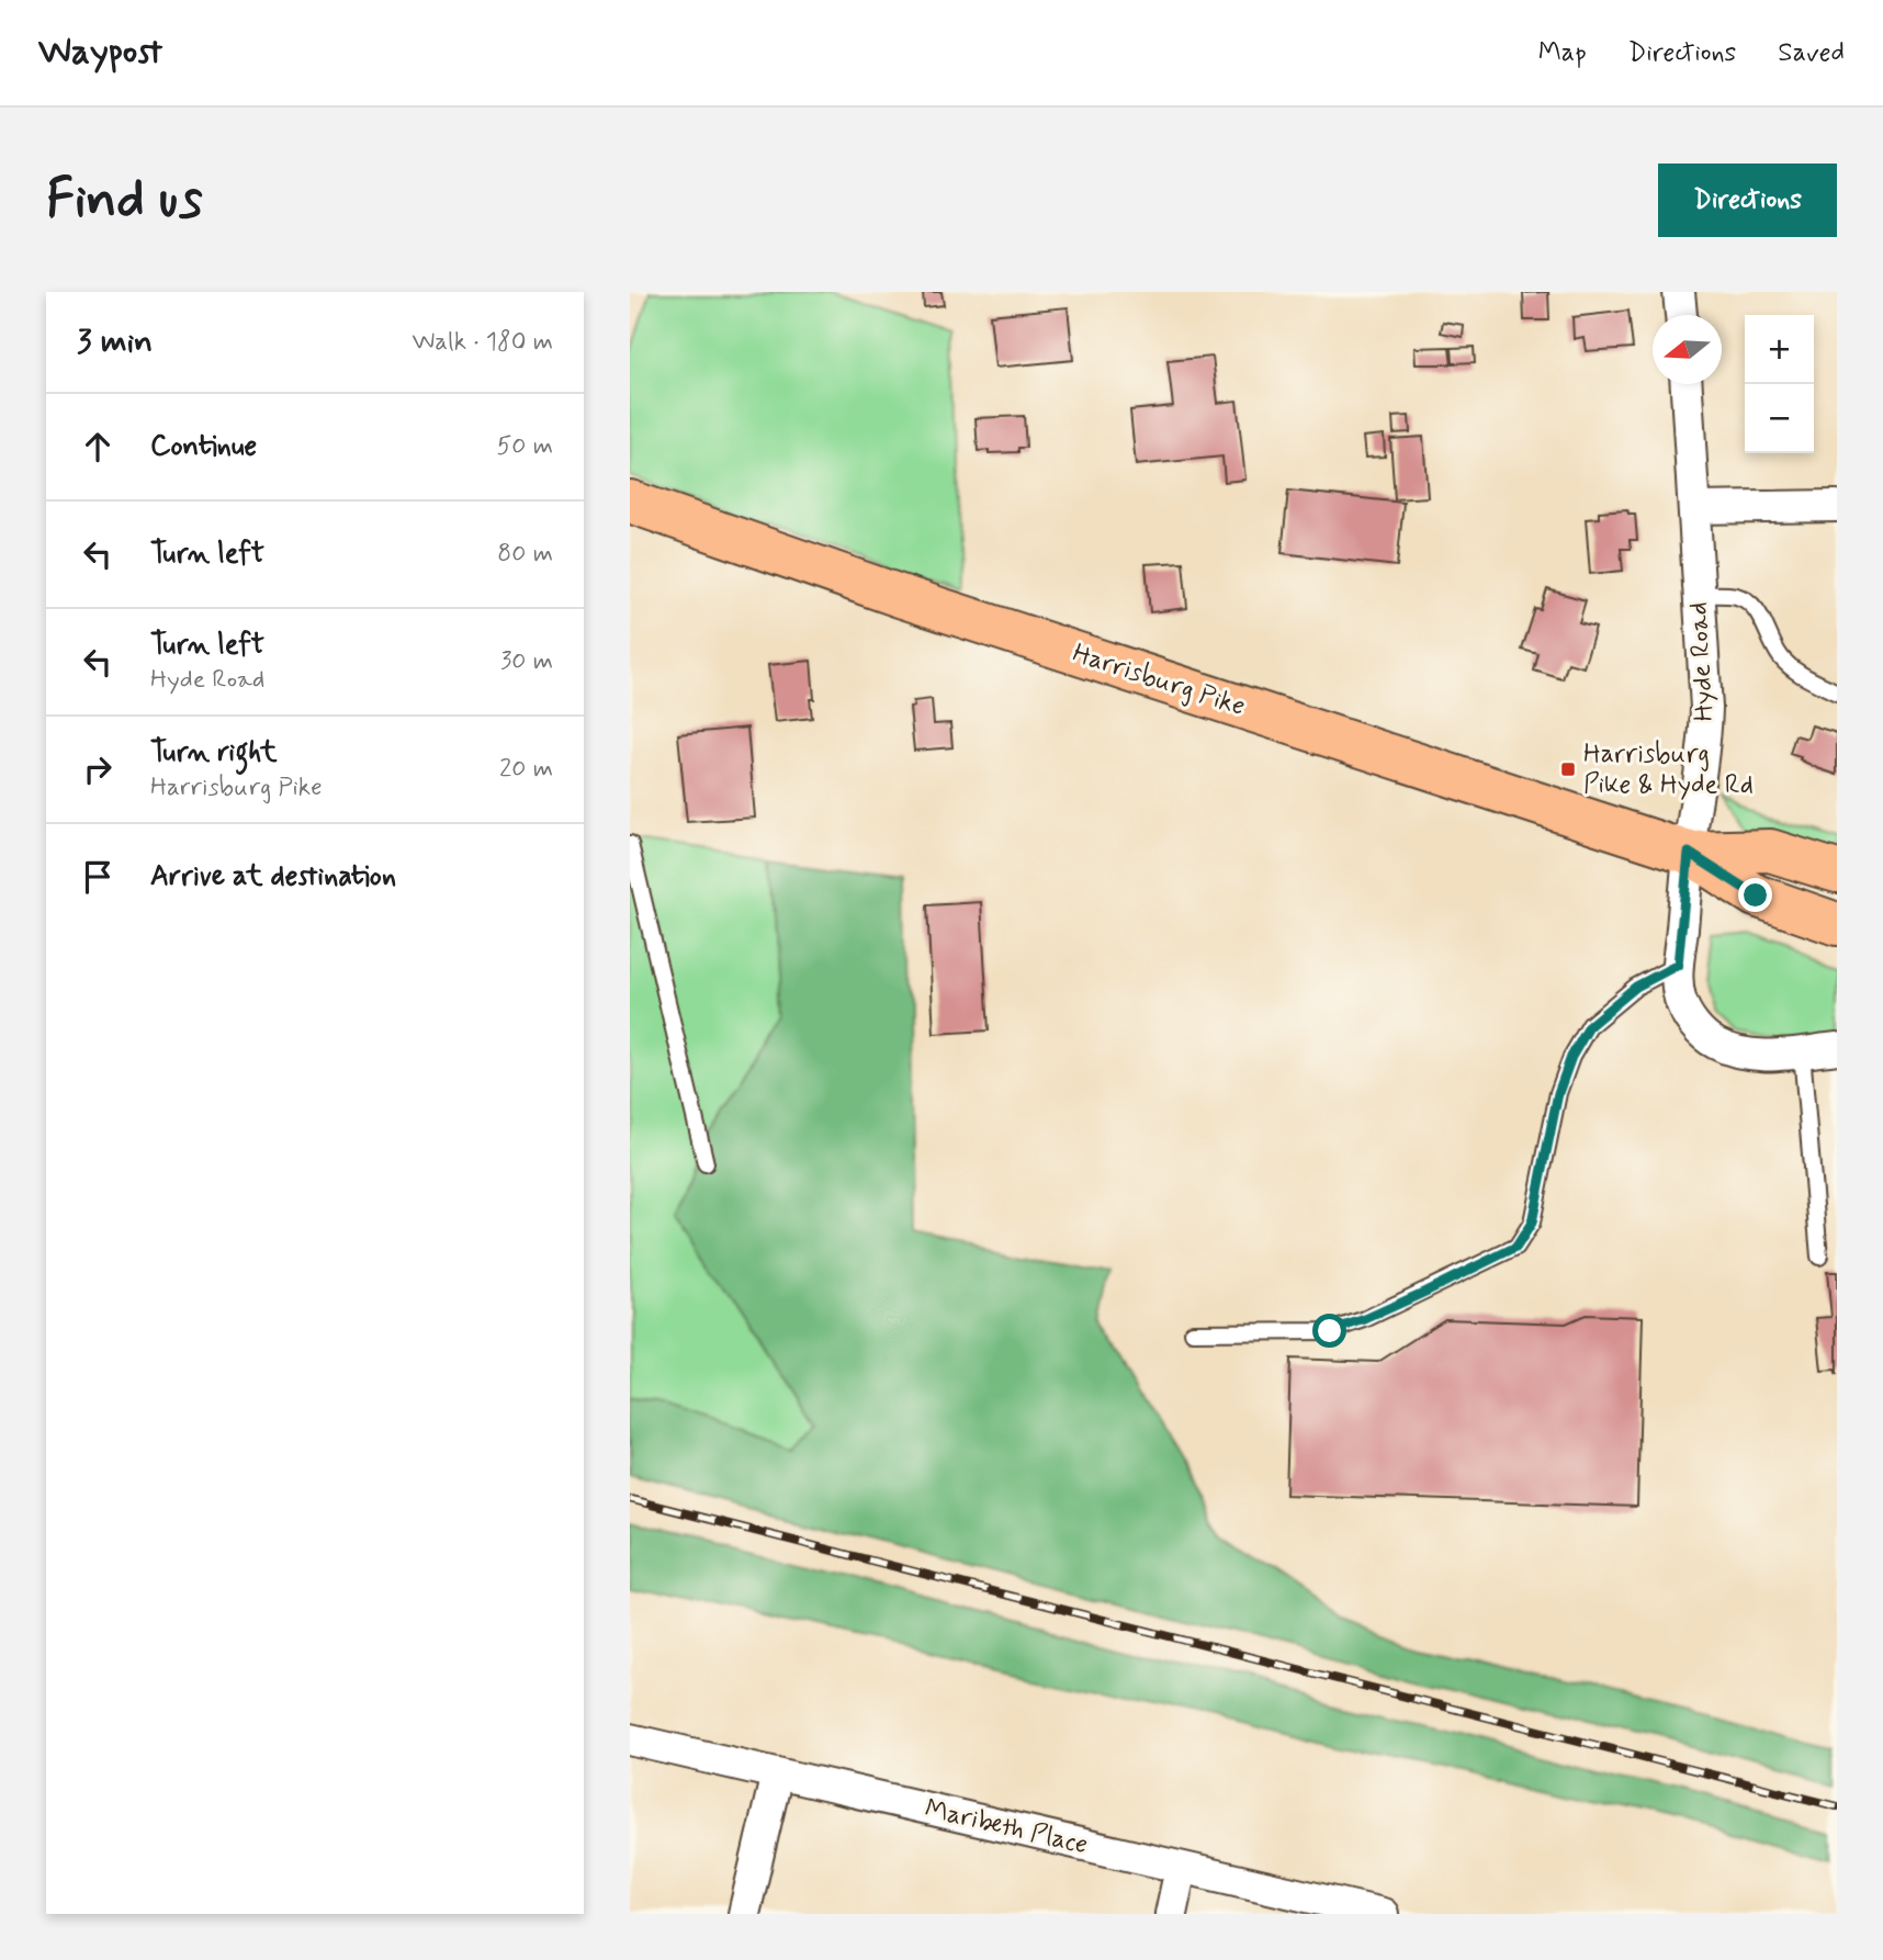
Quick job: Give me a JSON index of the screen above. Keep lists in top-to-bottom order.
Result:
{
  "streets": {
    "main road": ["Harrisburg Pike"],
    "street": ["Hyde Road", "Maribeth Place"]
  },
  "crossings": [
    ["Hyde Road", "Harrisburg Pike"]
  ],
  "places": {
    "transit": ["Harrisburg Pike & Hyde Rd"]
  },
  "north": "left",
  "page": {
    "header": "Waypost",
    "nav": ["Map", "Directions", "Saved"],
    "buttons": "Directions",
    "title": "Find us",
    "heading": ["3 min", "Walk · 180 m"],
    "map_buttons": ["+", "−"],
    "list": [
      ["Continue", "50 m"],
      ["Turn left", "80 m"],
      ["Turn left", "Hyde Road", "30 m"],
      ["Turn right", "Harrisburg Pike", "20 m"],
      "Arrive at destination"
    ]
  }
}
